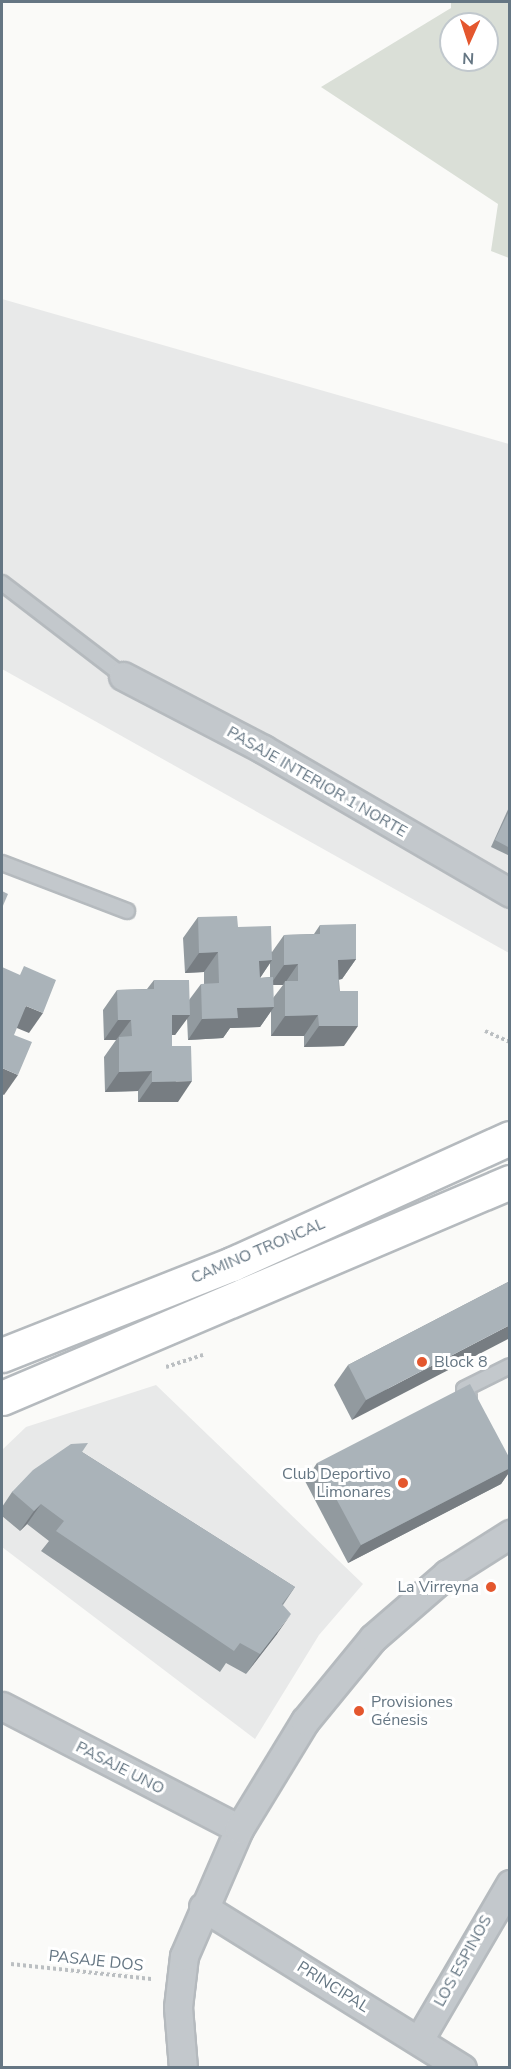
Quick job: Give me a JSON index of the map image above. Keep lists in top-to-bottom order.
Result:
{
  "streets": {
    "main road": ["CAMINO TRONCAL"],
    "street": [
      "PASAJE INTERIOR 1 NORTE",
      "PASAJE UNO",
      "LOS ESPINOS",
      "PRINCIPAL"
    ],
    "path": ["PASAJE DOS"]
  },
  "crossings": [
    ["LOS ESPINOS", "PRINCIPAL"]
  ],
  "places": [
    "Block 8",
    "Club Deportivo Limonares",
    "La Virreyna",
    "Provisiones Génesis"
  ],
  "north": "bottom"
}
